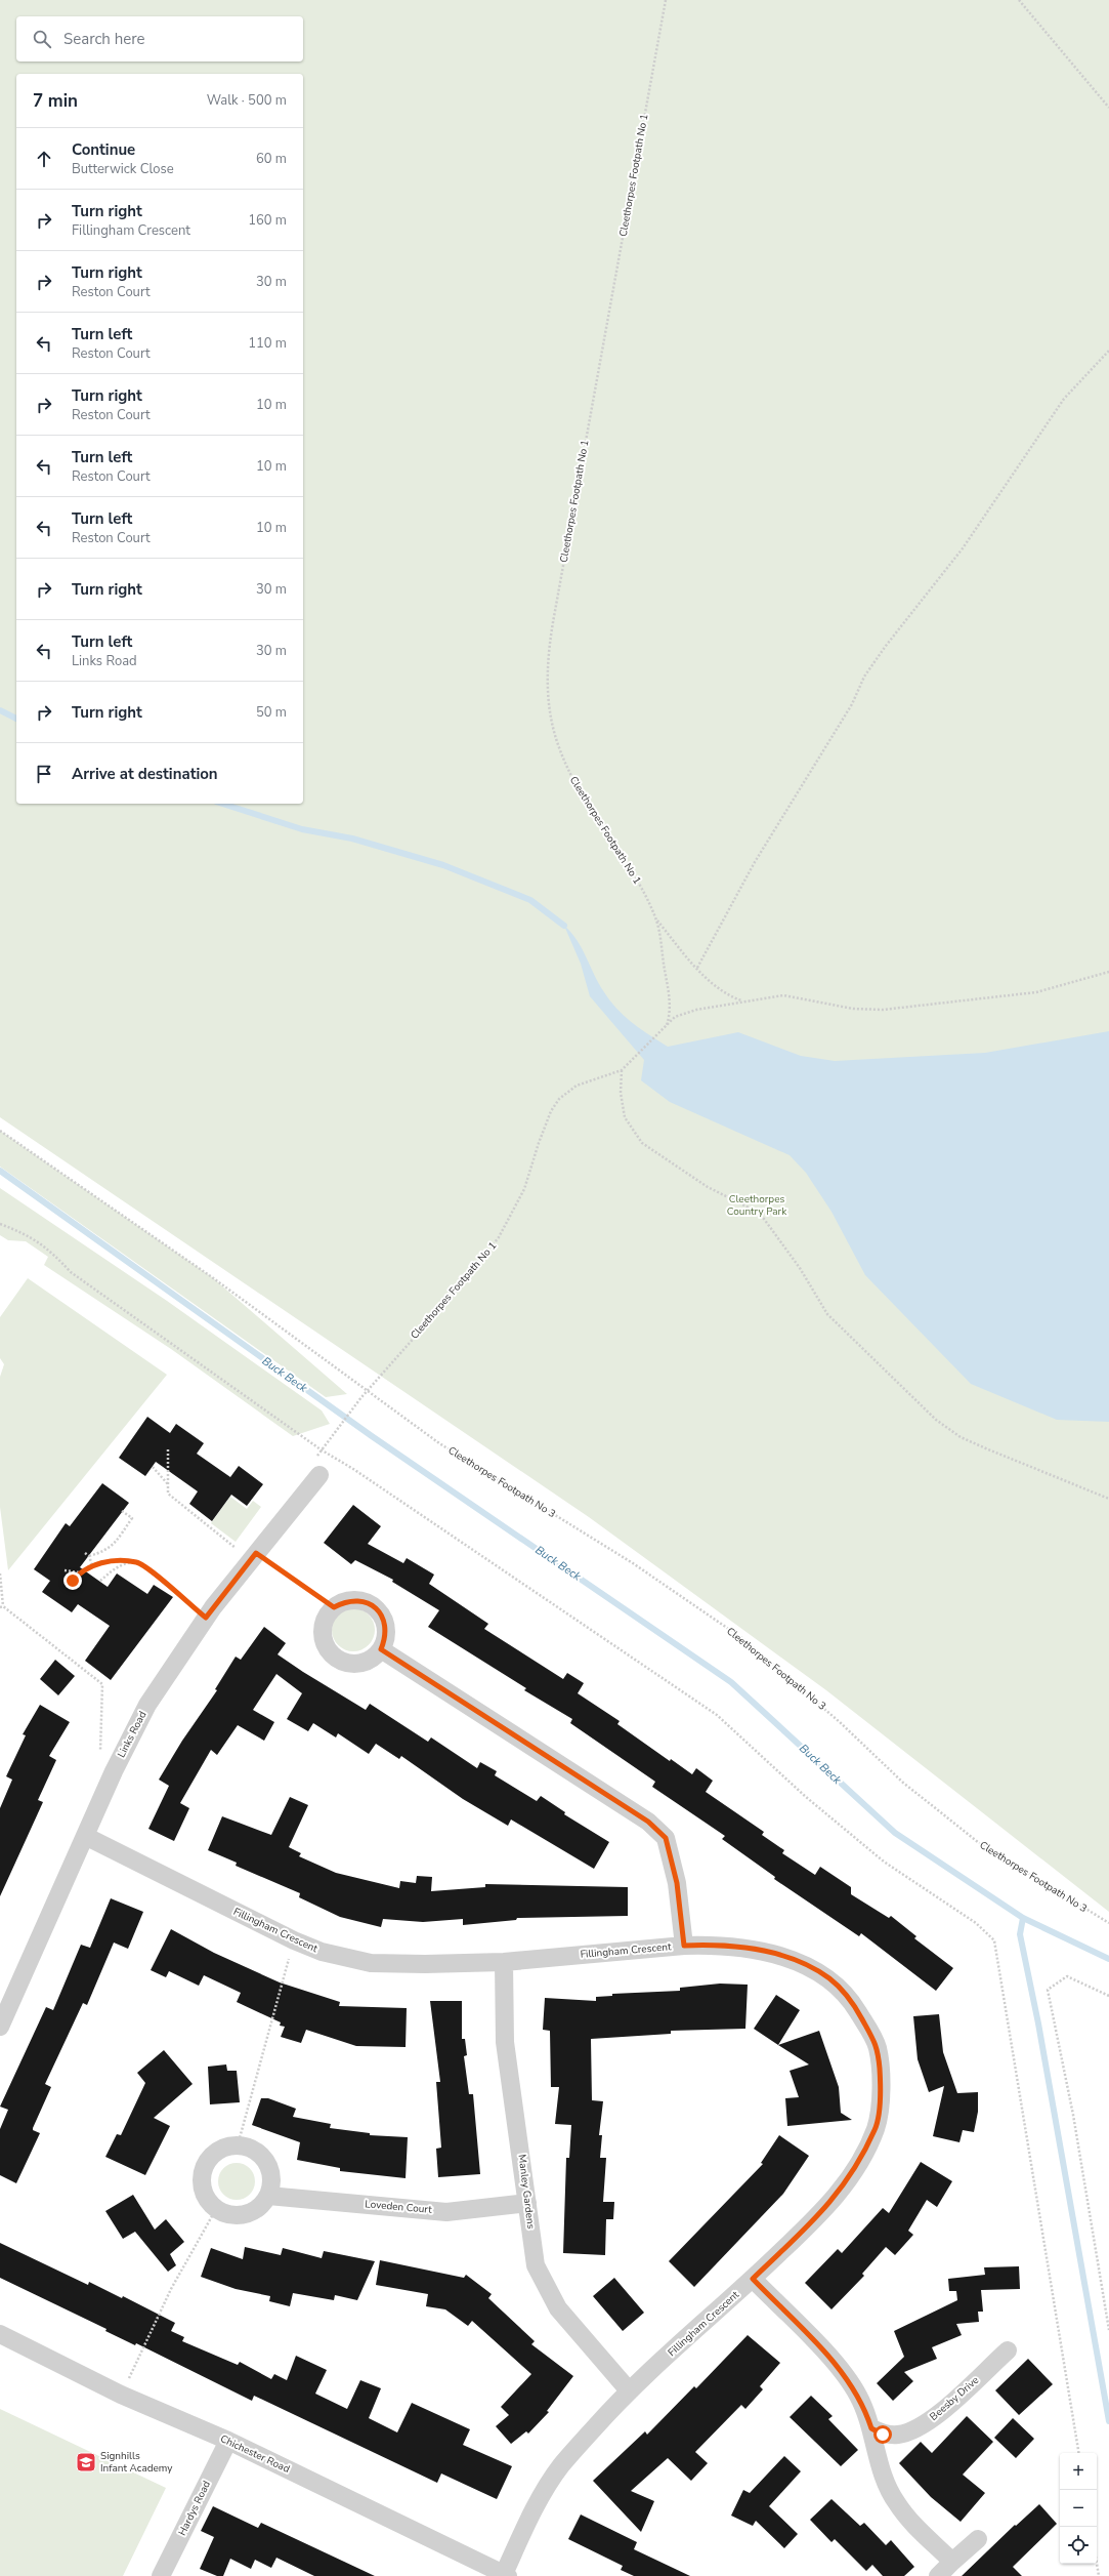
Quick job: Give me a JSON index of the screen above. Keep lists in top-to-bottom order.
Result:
{
  "streets": {
    "street": [
      "Links Road",
      "Fillingham Crescent",
      "Manley Gardens",
      "Loveden Court",
      "Beesby Drive",
      "Chichester Road",
      "Hardys Road"
    ],
    "path": ["Cleethorpes Footpath No 1", "Cleethorpes Footpath No 3"]
  },
  "crossings": [
    ["Cleethorpes Footpath No 1", "Cleethorpes Footpath No 3"],
    ["Links Road", "Fillingham Crescent"],
    ["Fillingham Crescent", "Manley Gardens"],
    ["Fillingham Crescent", "Chichester Road"],
    ["Manley Gardens", "Loveden Court"],
    ["Chichester Road", "Hardys Road"]
  ],
  "water": ["Buck Beck"],
  "parks": ["Cleethorpes Country Park"],
  "places": {
    "school or university": ["Signhills Infant Academy"]
  },
  "page": {
    "search": "Search here",
    "heading": ["7 min", "Walk · 500 m"],
    "list": [
      ["Continue", "Butterwick Close", "60 m"],
      ["Turn right", "Fillingham Crescent", "160 m"],
      ["Turn right", "Reston Court", "30 m"],
      ["Turn left", "Reston Court", "110 m"],
      ["Turn right", "Reston Court", "10 m"],
      ["Turn left", "Reston Court", "10 m"],
      ["Turn left", "Reston Court", "10 m"],
      ["Turn right", "30 m"],
      ["Turn left", "Links Road", "30 m"],
      ["Turn right", "50 m"],
      "Arrive at destination"
    ],
    "map_buttons": ["+", "−"]
  }
}
